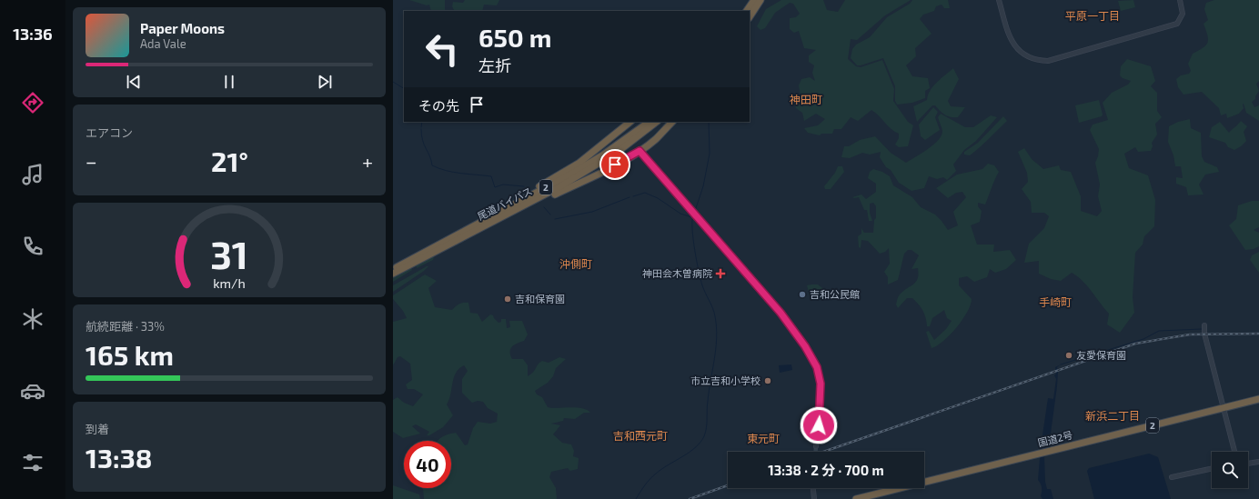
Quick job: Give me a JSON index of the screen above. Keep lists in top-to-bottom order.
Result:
{
  "streets": {
    "highway": ["2", "尾道バイパス", "国道2号"]
  },
  "districts": [
    "平原一丁目",
    "神田町",
    "沖側町",
    "手崎町",
    "新浜二丁目",
    "吉和西元町",
    "東元町"
  ],
  "places": {
    "health": ["神田会木曽病院"],
    "other": [
      "吉和公民館",
      "吉和保育園",
      "友愛保育園",
      "市立吉和小学校"
    ]
  },
  "page": {
    "tabs": "13:36",
    "turn": ["650 m", "左折"],
    "song": ["Paper Moons", "Ada Vale"],
    "then": "その先",
    "tile": [
      "エアコン",
      ["航続距離 · 33%", "165 km"],
      ["到着", "13:38"]
    ],
    "heat": ["−", "21°", "+"],
    "limit": "40",
    "trip": "13:38 · 2 分 · 700 m",
    "gauge": ["31", "km/h"]
  }
}
